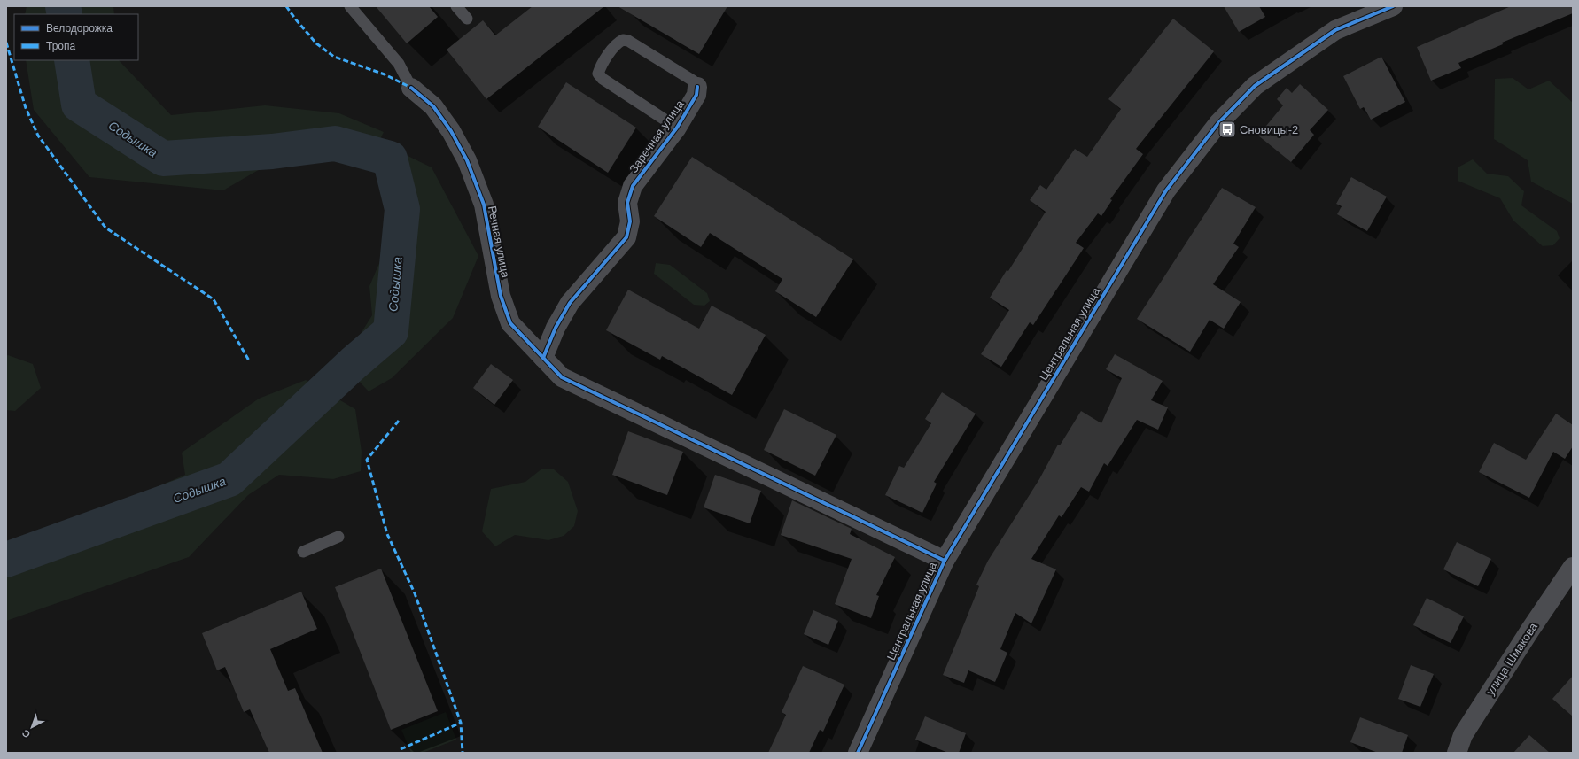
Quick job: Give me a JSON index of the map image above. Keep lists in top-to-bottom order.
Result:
{
  "streets": {
    "street": [
      "Заречная улица",
      "Речная улица",
      "Центральная улица",
      "улица Шмакова"
    ]
  },
  "crossings": [
    ["Заречная улица", "Речная улица"],
    ["Речная улица", "Центральная улица"]
  ],
  "water": ["Содышка"],
  "places": {
    "bus stop": ["Сновицы-2"]
  },
  "legend": ["Велодорожка", "Тропа"],
  "north": "bottom left"
}
